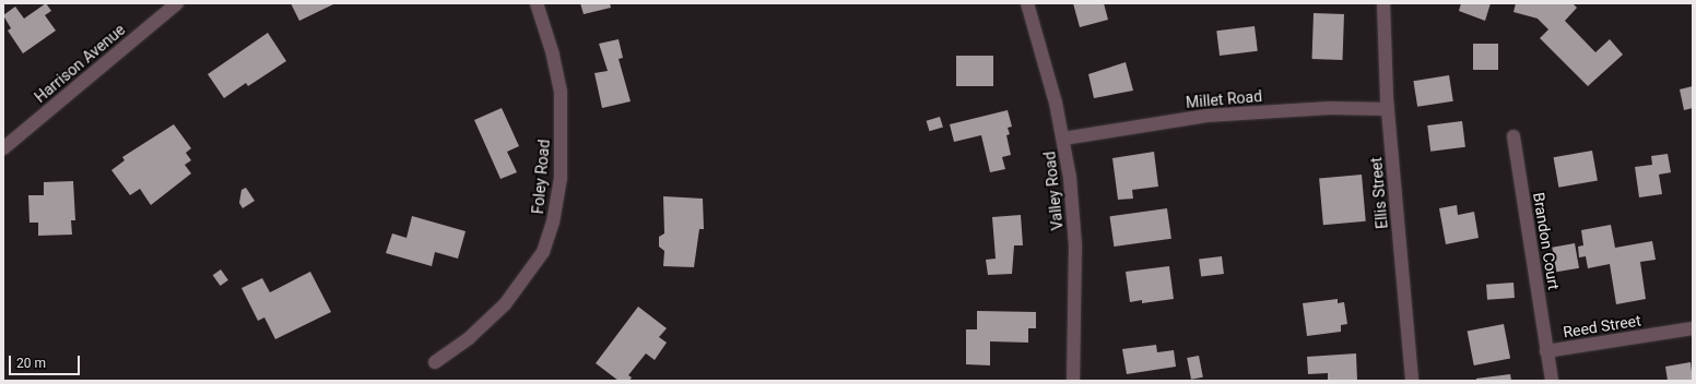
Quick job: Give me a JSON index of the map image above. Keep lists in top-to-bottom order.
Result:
{
  "streets": {
    "street": [
      "Harrison Avenue",
      "Millet Road",
      "Foley Road",
      "Valley Road",
      "Ellis Street",
      "Brandon Court",
      "Reed Street"
    ]
  },
  "crossings": [
    ["Millet Road", "Valley Road"],
    ["Millet Road", "Ellis Street"],
    ["Brandon Court", "Reed Street"]
  ],
  "scale_bar": "20 m"
}
